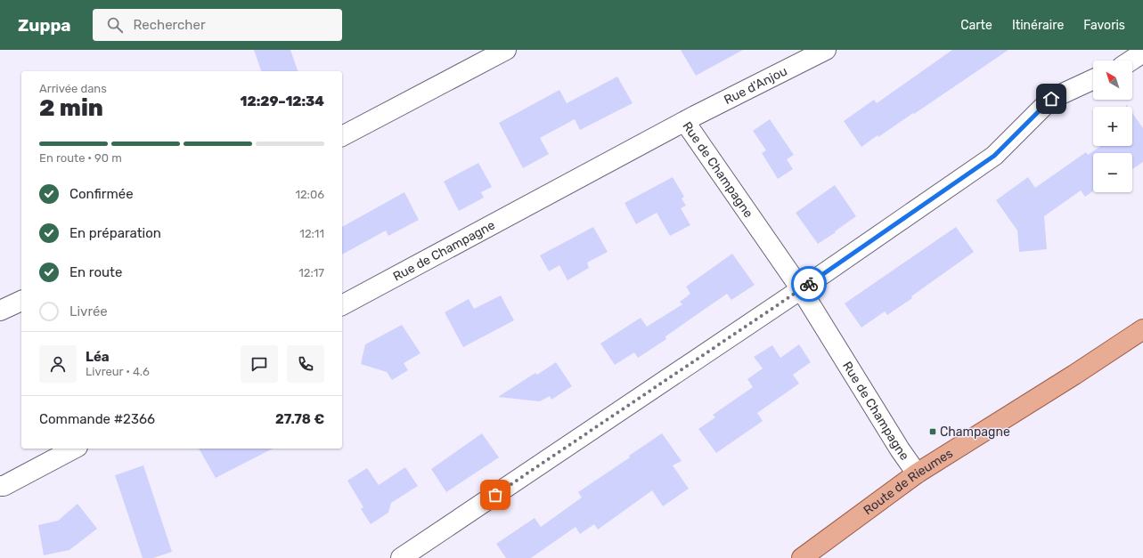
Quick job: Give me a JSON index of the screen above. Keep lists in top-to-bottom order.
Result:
{
  "streets": {
    "main road": ["Route de Rieumes"],
    "street": ["Rue d'Anjou", "Rue de Champagne"]
  },
  "crossings": [
    ["Rue d'Anjou", "Rue de Champagne"],
    ["Rue de Champagne", "Route de Rieumes"]
  ],
  "places": {
    "transit": ["Champagne"]
  },
  "north": "top left",
  "page": {
    "header": "Zuppa",
    "search": "Rechercher",
    "nav": ["Carte", "Itinéraire", "Favoris"],
    "map_buttons": ["+", "−"],
    "heading": ["2 min", "Arrivée dans", "12:29–12:34"],
    "panel": [
      "Léa",
      "Livreur · 4.6",
      "Commande #2366",
      "27.78 €"
    ],
    "bar": "En route · 90 m",
    "list": [
      ["Confirmée", "12:06"],
      ["En préparation", "12:11"],
      ["En route", "12:17"],
      "Livrée"
    ]
  }
}
